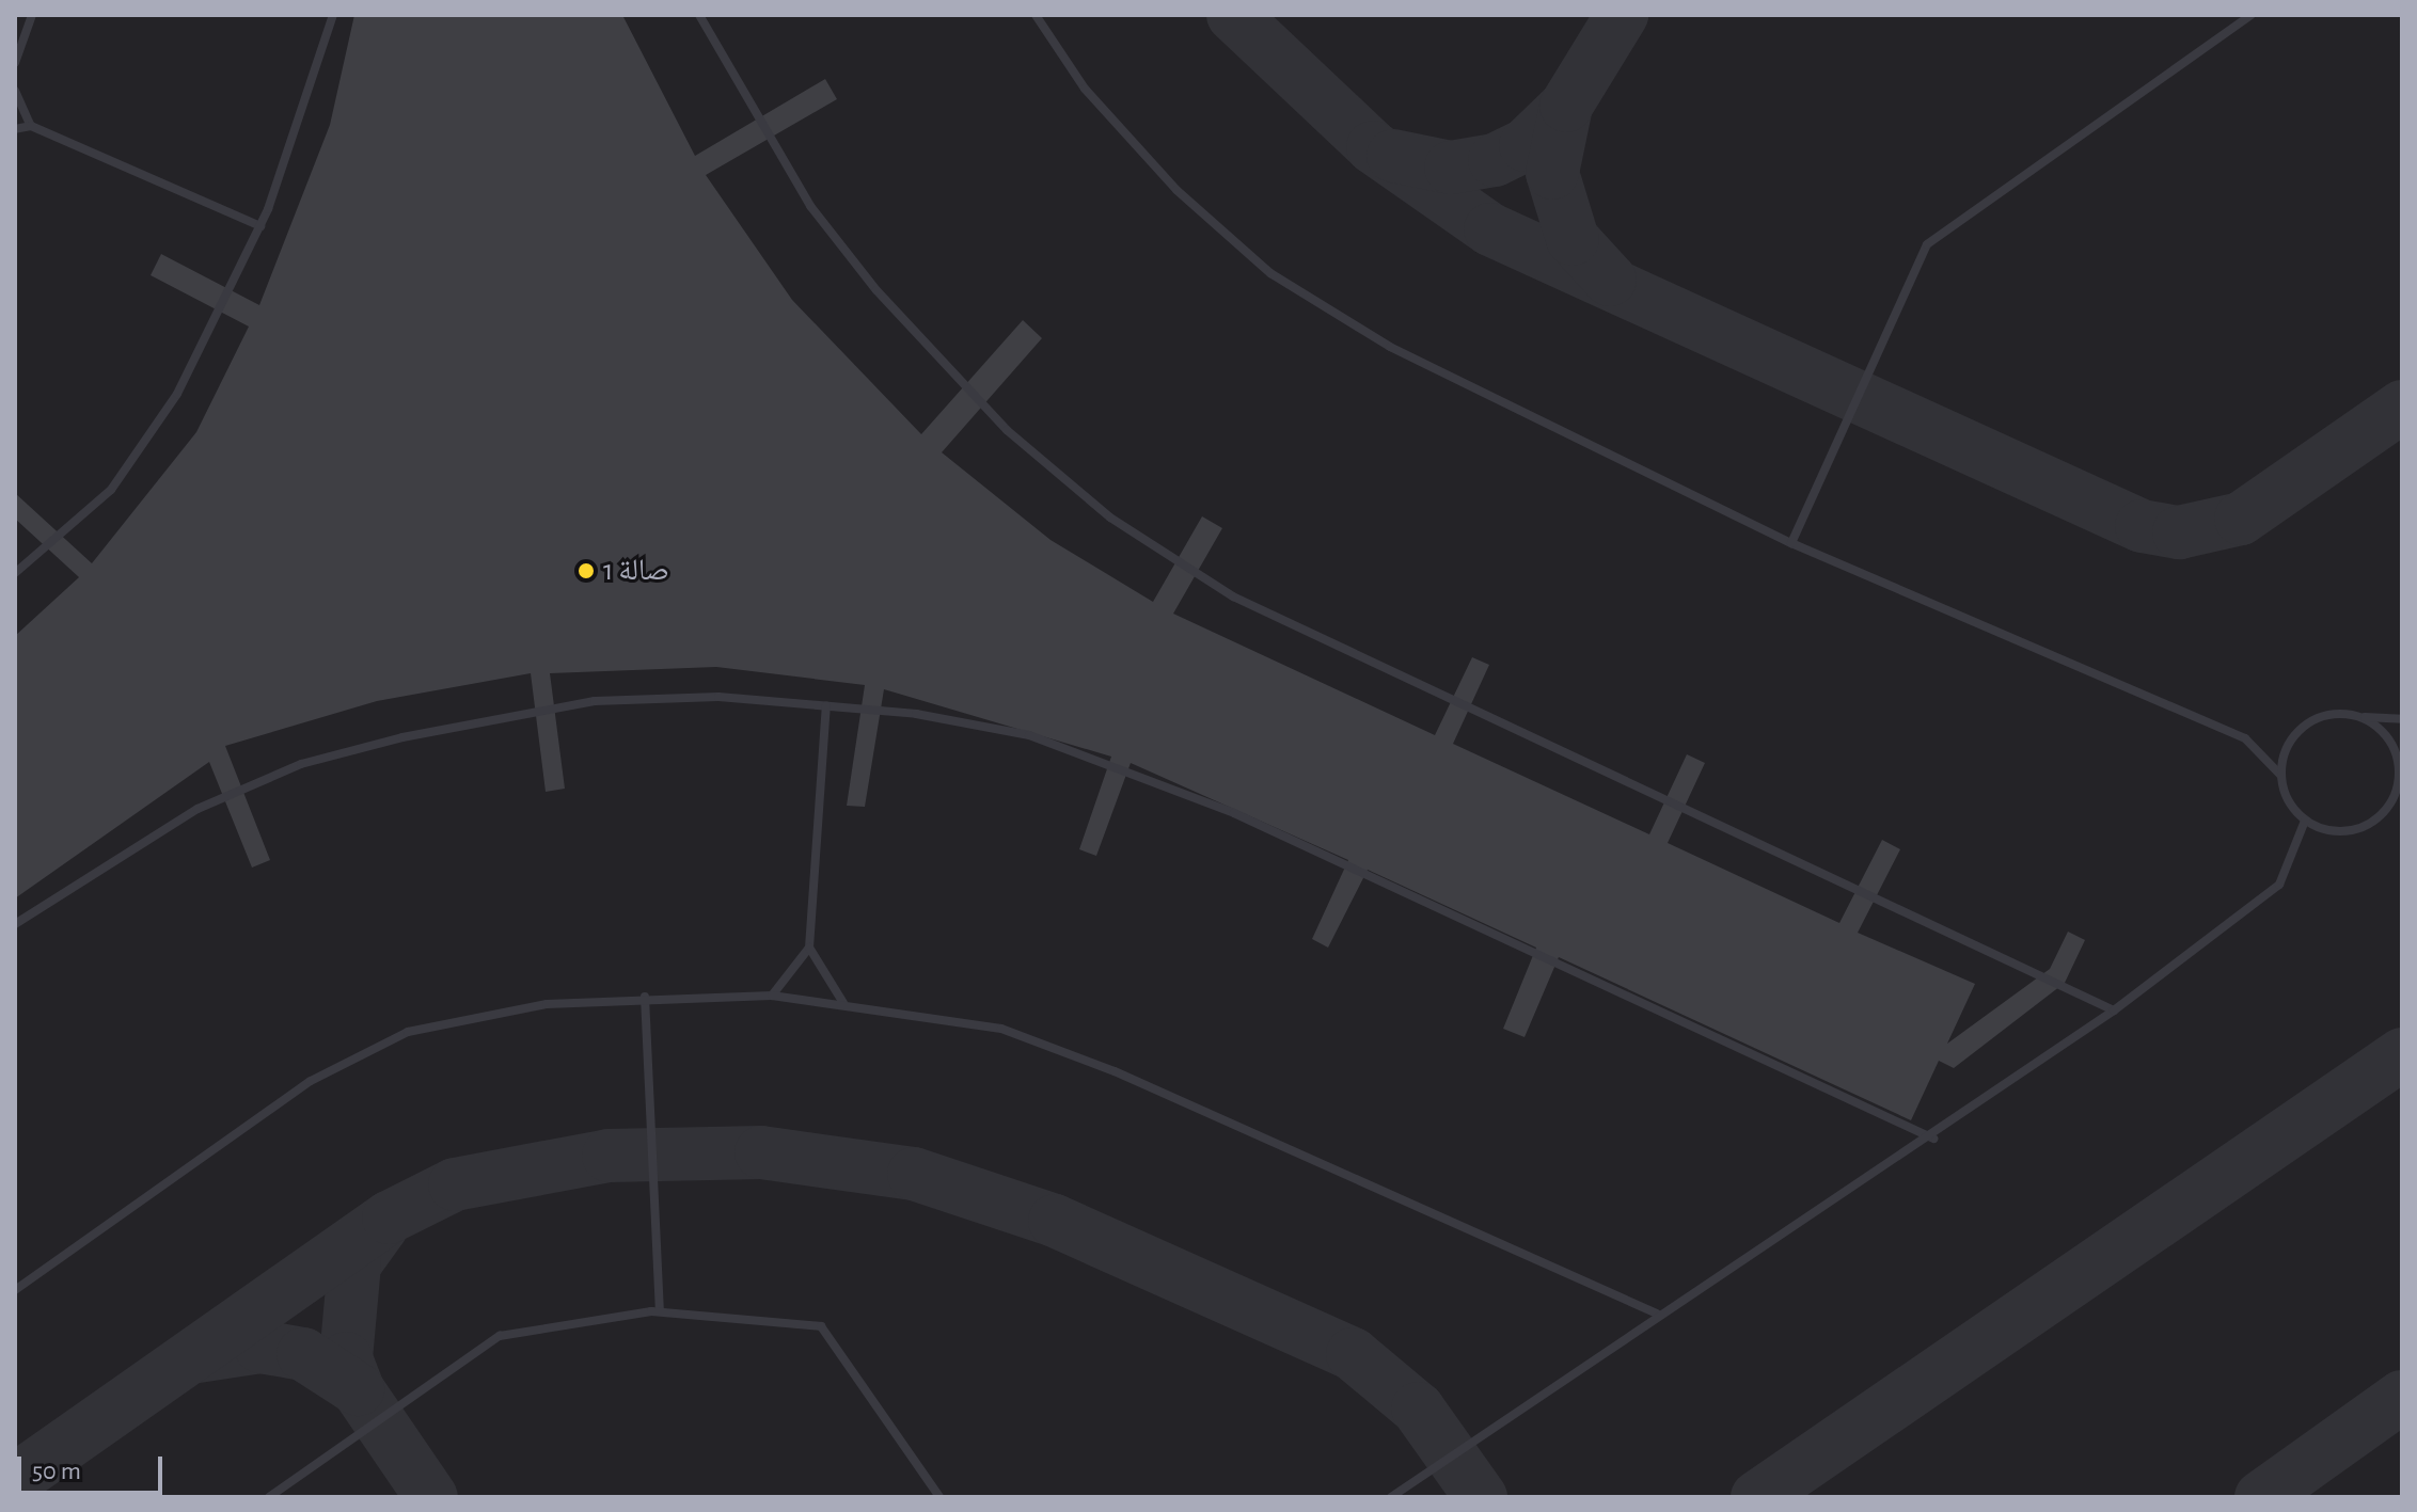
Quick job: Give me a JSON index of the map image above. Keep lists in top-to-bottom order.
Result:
{
  "places": ["صالة 1"],
  "scale_bar": "50 m"
}
